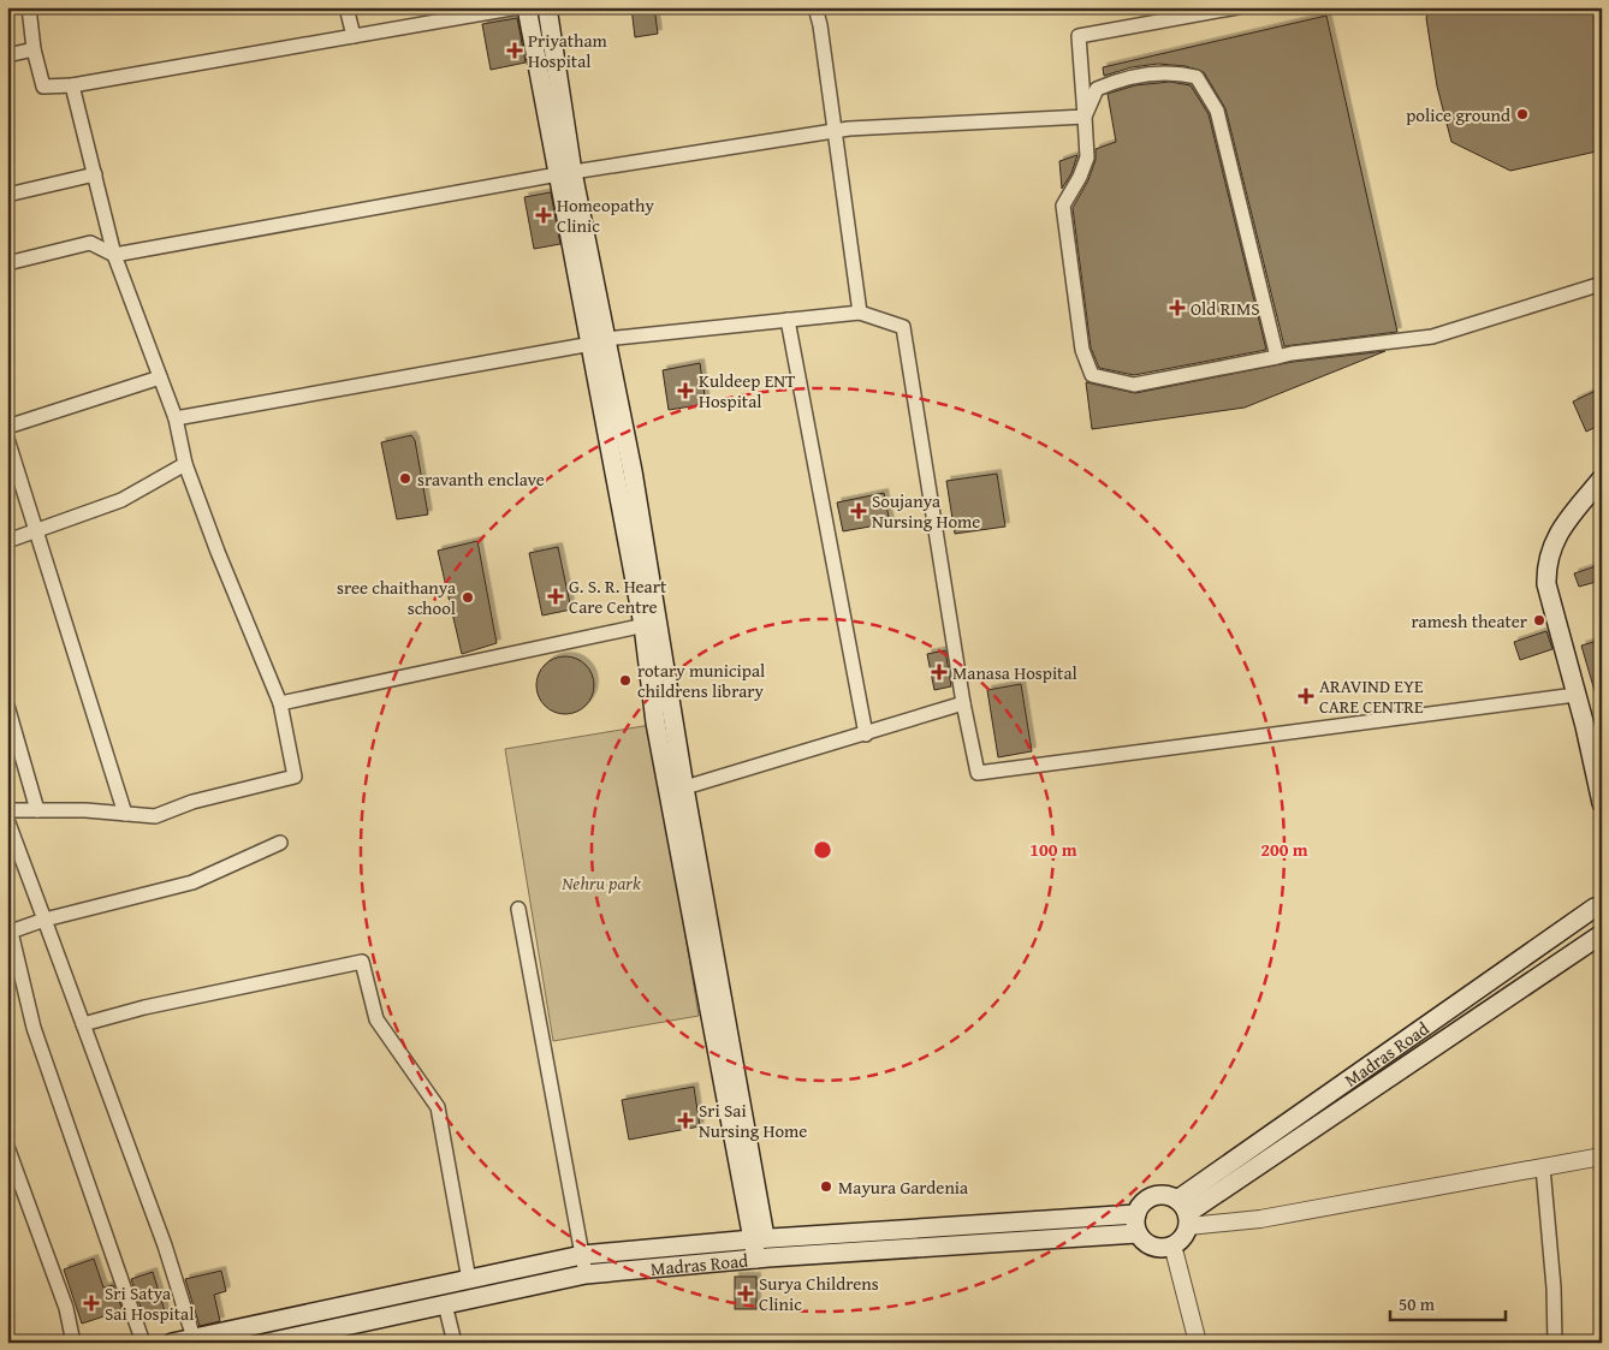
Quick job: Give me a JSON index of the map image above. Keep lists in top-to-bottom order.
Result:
{
  "streets": {
    "main road": ["Madras Road"]
  },
  "parks": ["Nehru park"],
  "places": {
    "health": [
      "Priyatham Hospital",
      "Homeopathy Clinic",
      "Old RIMS",
      "Kuldeep ENT Hospital",
      "Soujanya Nursing Home",
      "G. S. R. Heart Care Centre",
      "Manasa Hospital",
      "ARAVIND EYE CARE CENTRE",
      "Sri Sai Nursing Home",
      "Surya Childrens Clinic",
      "Sri Satya Sai Hospital"
    ],
    "other": [
      "police ground",
      "sravanth enclave",
      "sree chaithanya school",
      "ramesh theater",
      "rotary municipal childrens library",
      "Mayura Gardenia"
    ]
  },
  "scale_bar": "50 m",
  "rings": ["100 m", "200 m"]
}
